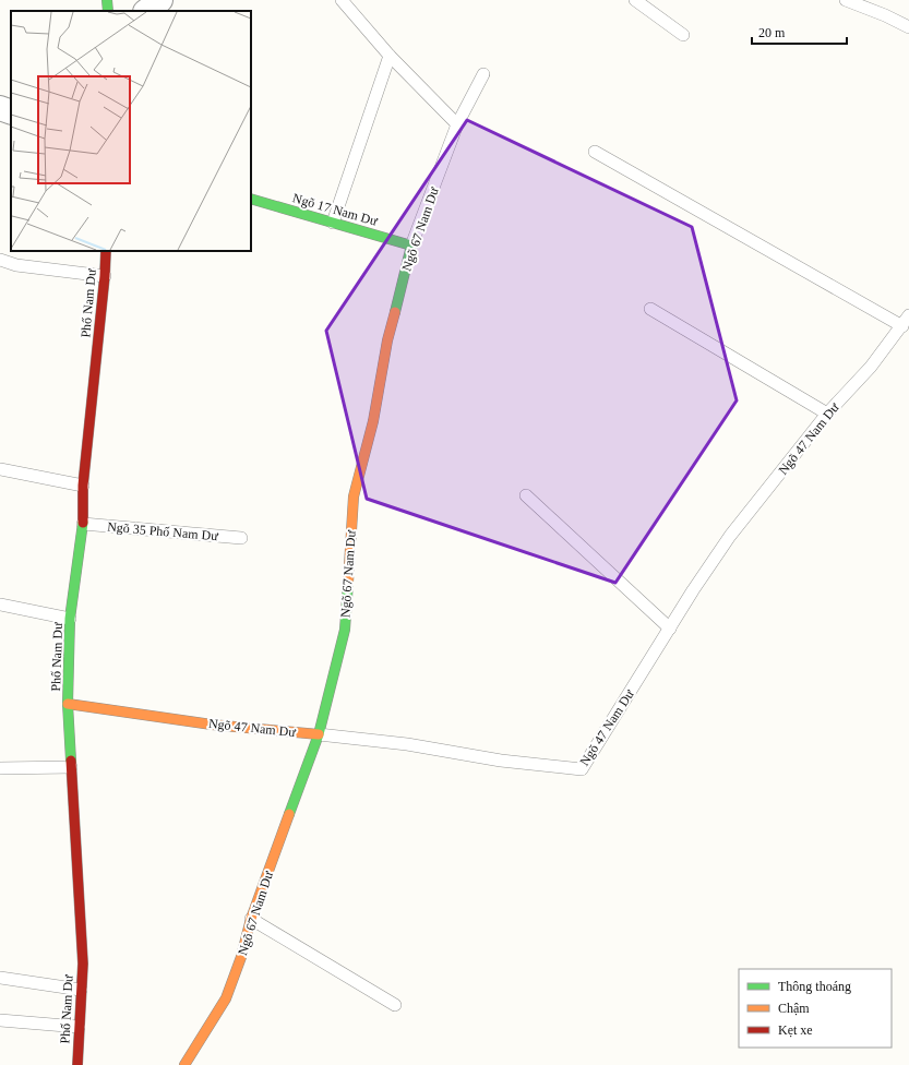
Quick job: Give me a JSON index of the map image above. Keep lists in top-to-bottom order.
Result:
{
  "streets": {
    "street": [
      "Ngõ 17 Nam Dư",
      "Ngõ 67 Nam Dư",
      "Phố Nam Dư",
      "Ngõ 47 Nam Dư"
    ],
    "lane": ["Ngõ 35 Phố Nam Dư"]
  },
  "crossings": [
    ["Ngõ 17 Nam Dư", "Ngõ 67 Nam Dư"],
    ["Ngõ 67 Nam Dư", "Ngõ 47 Nam Dư"],
    ["Phố Nam Dư", "Ngõ 47 Nam Dư"],
    ["Phố Nam Dư", "Ngõ 35 Phố Nam Dư"]
  ],
  "legend": ["Thông thoáng", "Chậm", "Kẹt xe"],
  "scale_bar": "20 m"
}
